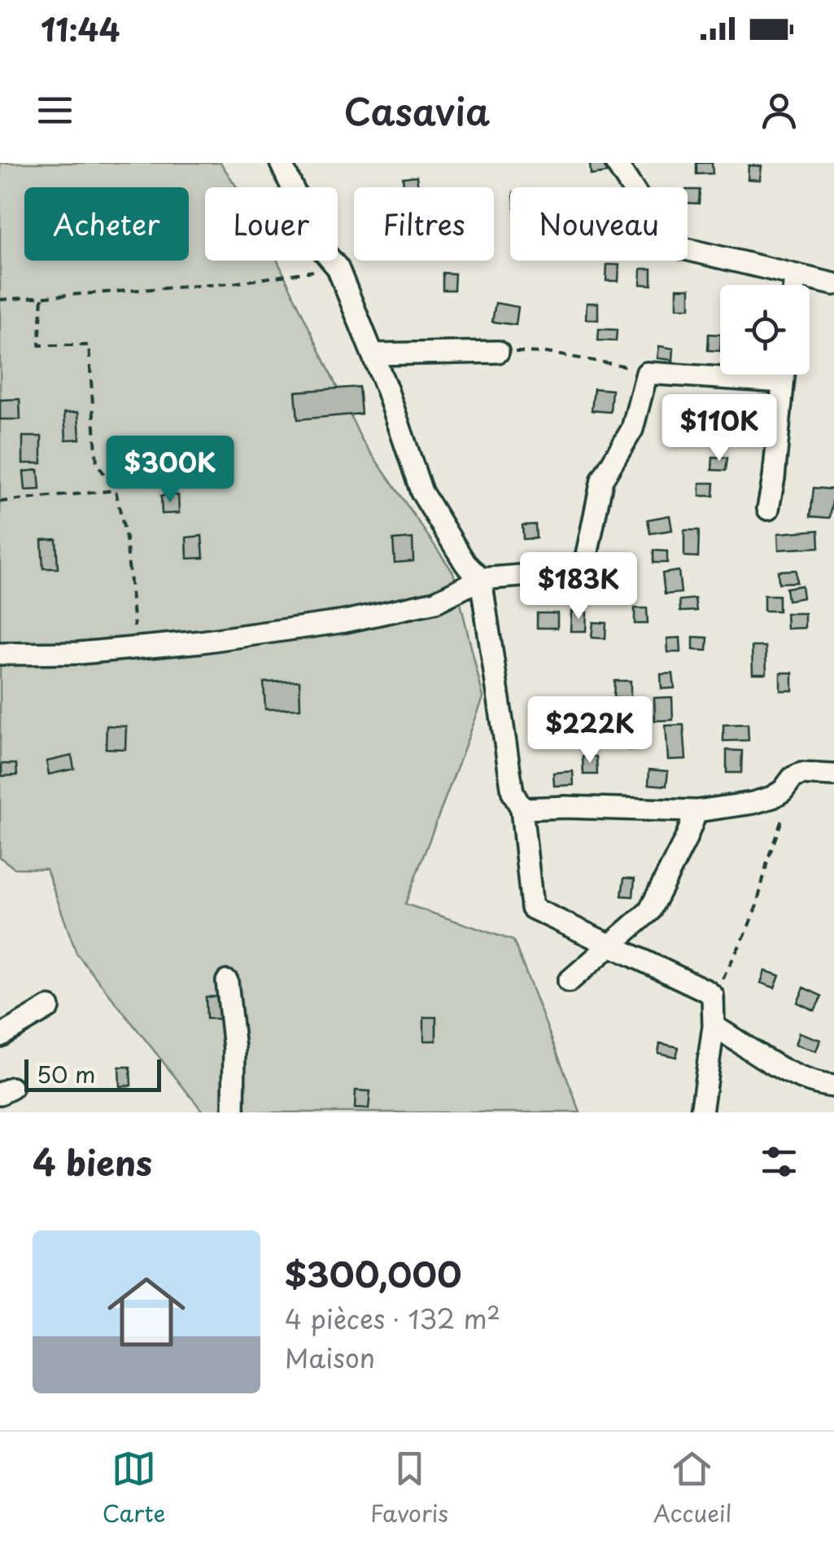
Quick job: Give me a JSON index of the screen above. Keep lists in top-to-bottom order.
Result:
{
  "scale_bar": "50 m",
  "page": {
    "status": "11:44",
    "header": "Casavia",
    "chip": [
      "Acheter",
      "Louer",
      "Filtres",
      "Nouveau"
    ],
    "price": [
      "$110K",
      "$300K",
      "$183K",
      "$222K"
    ],
    "scale": "50 m",
    "heading": "4 biens",
    "list": [
      {
        "name": "$300,000",
        "note": "4 pièces · 132 m² · Maison"
      }
    ],
    "tabs": ["Carte", "Favoris", "Accueil"]
  }
}
